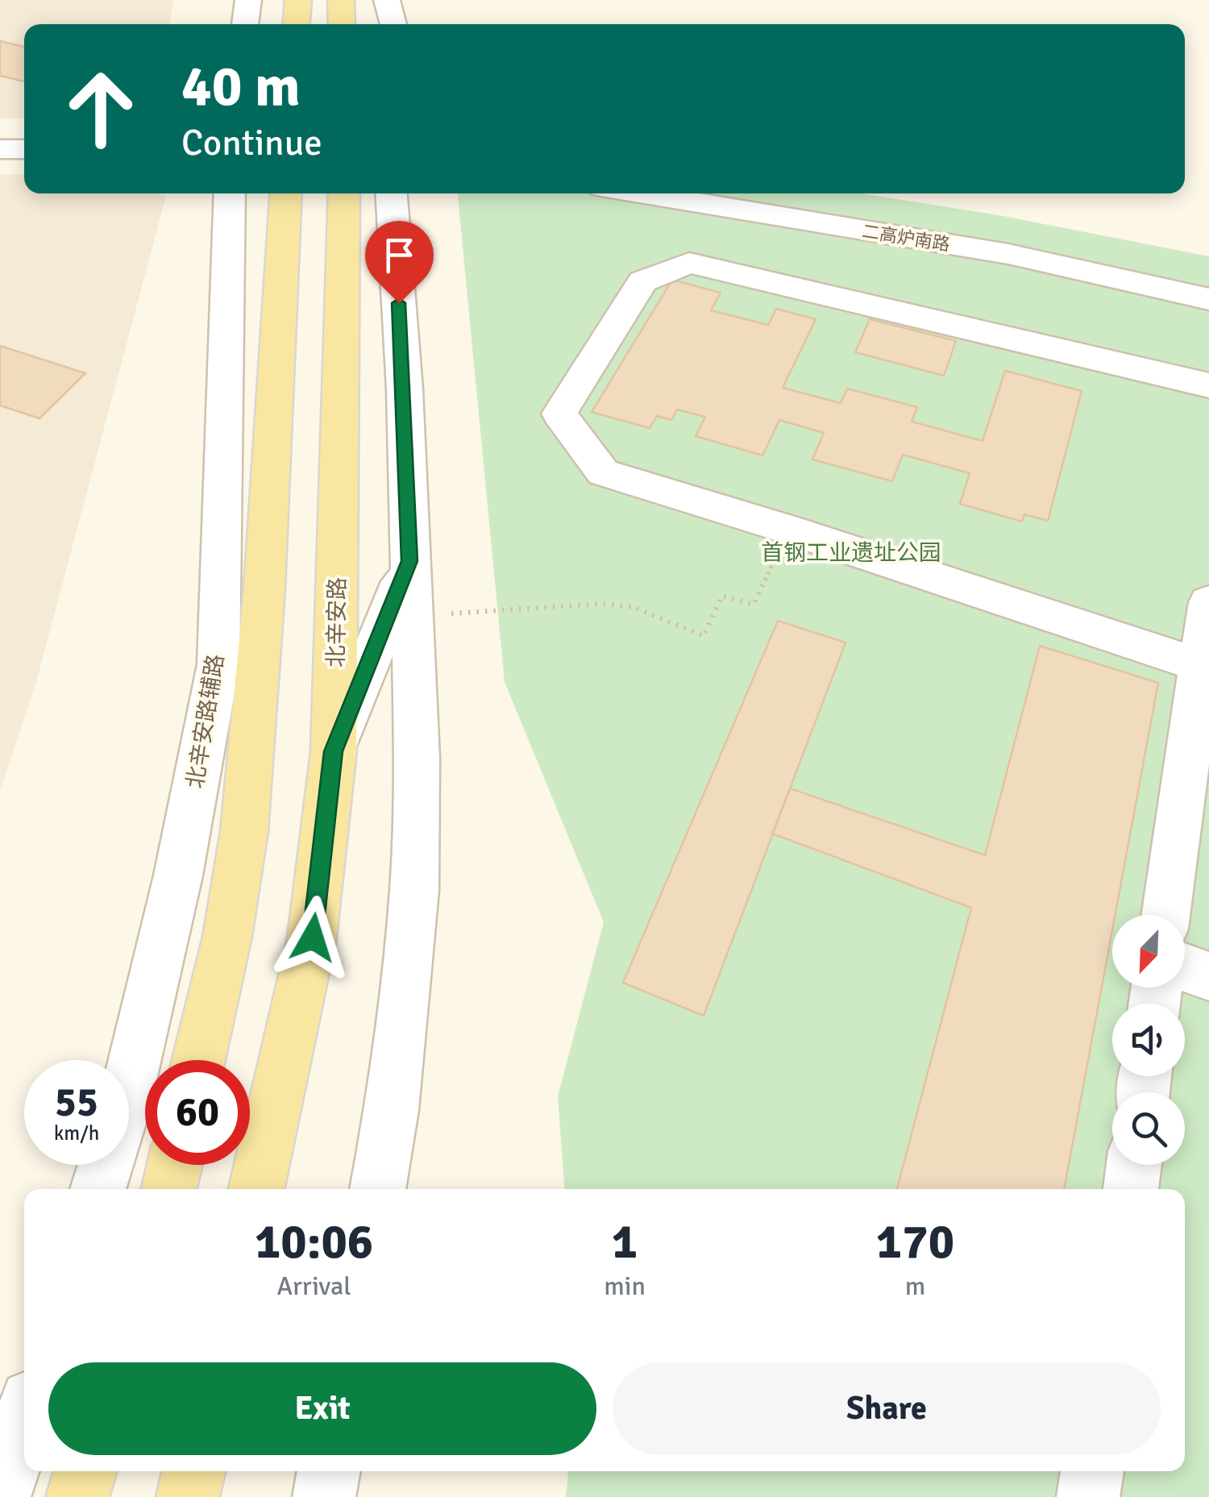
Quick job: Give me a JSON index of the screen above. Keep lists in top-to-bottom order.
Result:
{
  "streets": {
    "main road": ["北辛安路"],
    "street": ["二高炉南路", "北辛安路辅路"]
  },
  "parks": ["首钢工业遗址公园"],
  "north": "bottom left",
  "page": {
    "turn": ["40 m", "Continue"],
    "speed": "55 km/h",
    "limit": "60",
    "eta": [
      "10:06",
      "Arrival",
      "1",
      "min",
      "170",
      "m"
    ],
    "buttons": ["Exit", "Share"]
  }
}
